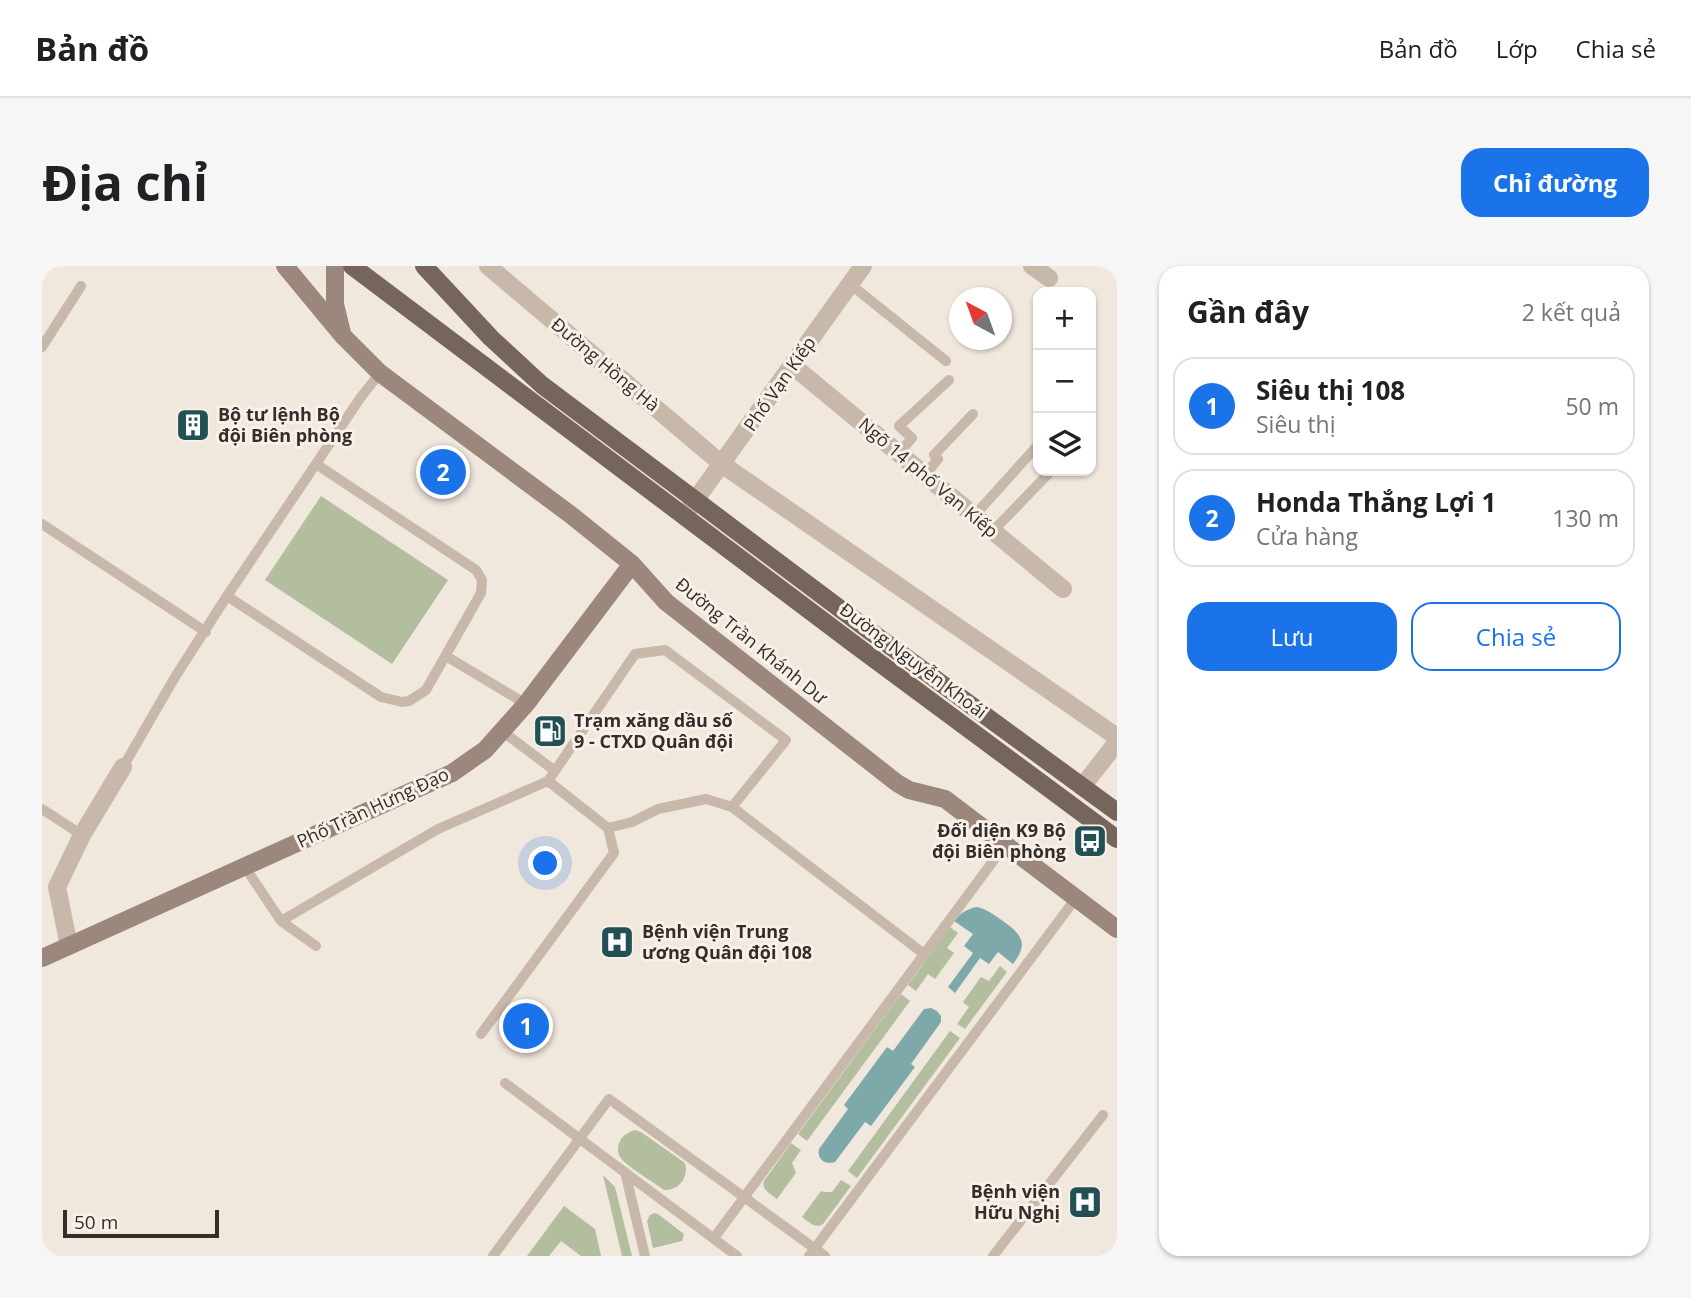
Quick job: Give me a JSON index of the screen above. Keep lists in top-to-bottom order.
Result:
{
  "streets": {
    "main road": ["Đường Trần Khánh Dư", "Đường Nguyễn Khoái", "Phố Trần Hưng Đạo"],
    "street": ["Đường Hồng Hà", "Phố Vạn Kiếp", "Ngõ 14 phố Vạn Kiếp"]
  },
  "crossings": [
    ["Đường Hồng Hà", "Phố Vạn Kiếp"],
    ["Phố Vạn Kiếp", "Ngõ 14 phố Vạn Kiếp"],
    ["Phố Vạn Kiếp", "Đường Nguyễn Khoái"],
    ["Đường Trần Khánh Dư", "Phố Trần Hưng Đạo"]
  ],
  "places": {
    "building": ["Bộ tư lệnh Bộ đội Biên phòng"],
    "fuel station": ["Trạm xăng dầu số 9 - CTXD Quân đội"],
    "bus stop": ["Đối diện K9 Bộ đội Biên phòng"],
    "hospital": ["Bệnh viện Trung ương Quân đội 108", "Bệnh viện Hữu Nghị"]
  },
  "scale_bar": "50 m",
  "north": "top left",
  "page": {
    "header": "Bản đồ",
    "nav": ["Bản đồ", "Lớp", "Chia sẻ"],
    "buttons": [
      "Chỉ đường",
      ["Lưu", "Chia sẻ"]
    ],
    "title": "Địa chỉ",
    "heading": ["Gần đây", "2 kết quả"],
    "map_buttons": ["+", "−"],
    "list": [
      {
        "mark": "1",
        "name": "Siêu thị 108",
        "note": "Siêu thị",
        "value": "50 m"
      },
      {
        "mark": "2",
        "name": "Honda Thắng Lợi 1",
        "note": "Cửa hàng",
        "value": "130 m"
      }
    ],
    "pins": ["2", "1"],
    "scale": "50 m"
  }
}
